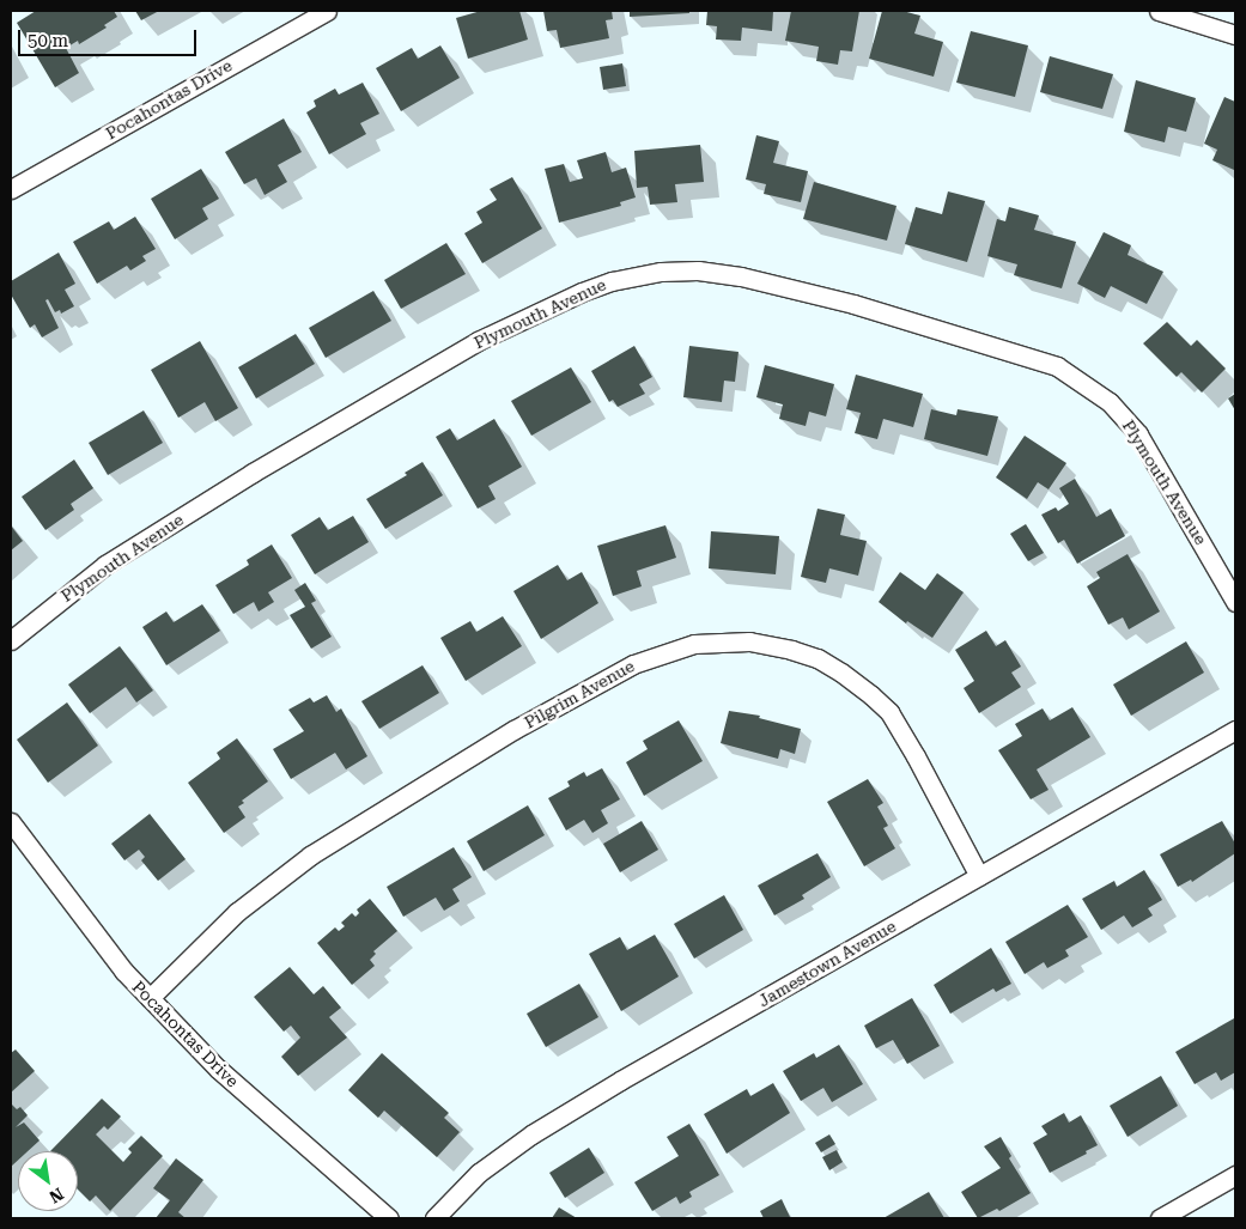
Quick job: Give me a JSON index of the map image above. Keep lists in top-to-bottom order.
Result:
{
  "streets": {
    "street": [
      "Pocahontas Drive",
      "Plymouth Avenue",
      "Pilgrim Avenue",
      "Jamestown Avenue"
    ]
  },
  "crossings": [
    ["Pocahontas Drive", "Pilgrim Avenue"],
    ["Pilgrim Avenue", "Jamestown Avenue"]
  ],
  "scale_bar": "50 m",
  "north": "bottom right"
}
